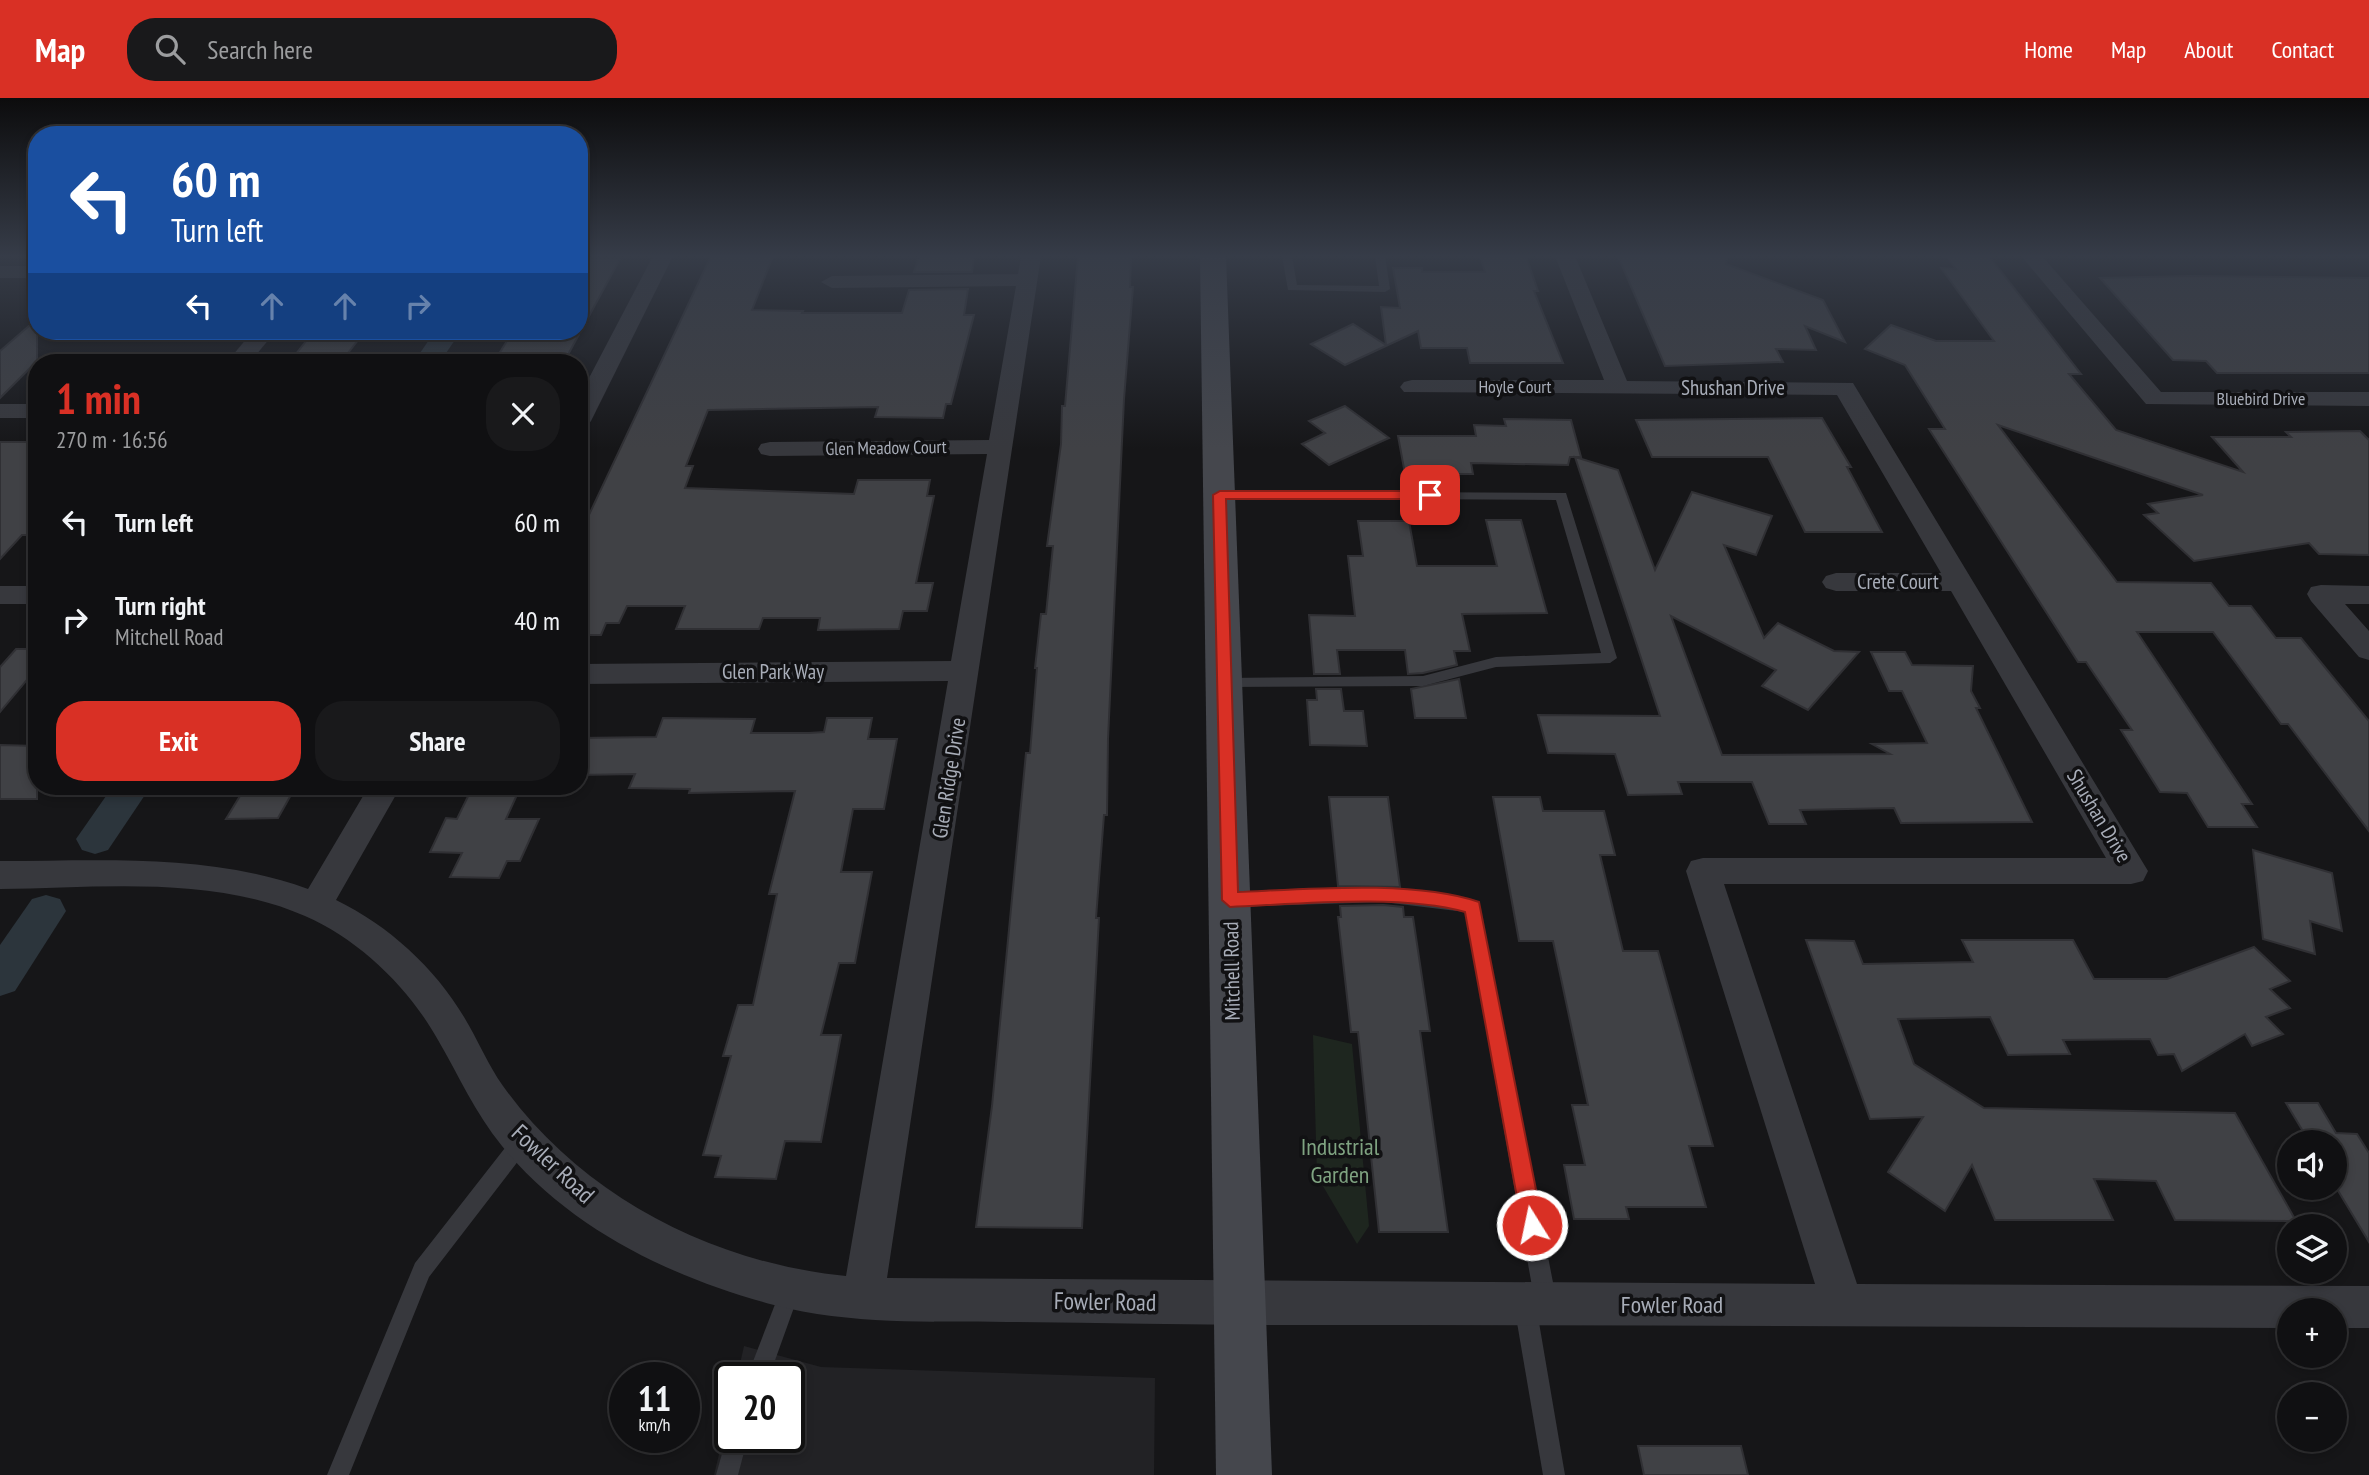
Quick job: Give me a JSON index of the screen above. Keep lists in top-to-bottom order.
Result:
{
  "streets": {
    "main road": ["Mitchell Road"],
    "street": [
      "Hoyle Court",
      "Shushan Drive",
      "Bluebird Drive",
      "Glen Meadow Court",
      "Crete Court",
      "Glen Park Way",
      "Glen Ridge Drive",
      "Fowler Road"
    ]
  },
  "crossings": [
    ["Hoyle Court", "Shushan Drive"],
    ["Shushan Drive", "Crete Court"],
    ["Shushan Drive", "Fowler Road"],
    ["Glen Meadow Court", "Glen Ridge Drive"],
    ["Glen Park Way", "Glen Ridge Drive"],
    ["Glen Ridge Drive", "Fowler Road"],
    ["Mitchell Road", "Fowler Road"]
  ],
  "parks": ["Industrial Garden"],
  "page": {
    "header": "Map",
    "search": "Search here",
    "nav": [
      "Home",
      "Map",
      "About",
      "Contact"
    ],
    "turn": ["60 m", "Turn left"],
    "heading": ["1 min", "270 m · 16:56"],
    "list": [
      {
        "name": "Turn left",
        "value": "60 m"
      },
      {
        "name": "Turn right",
        "note": "Mitchell Road",
        "value": "40 m"
      }
    ],
    "buttons": ["Exit", "Share"],
    "map_buttons": ["+", "−"],
    "speed": "11 km/h",
    "limit": "20"
  }
}
